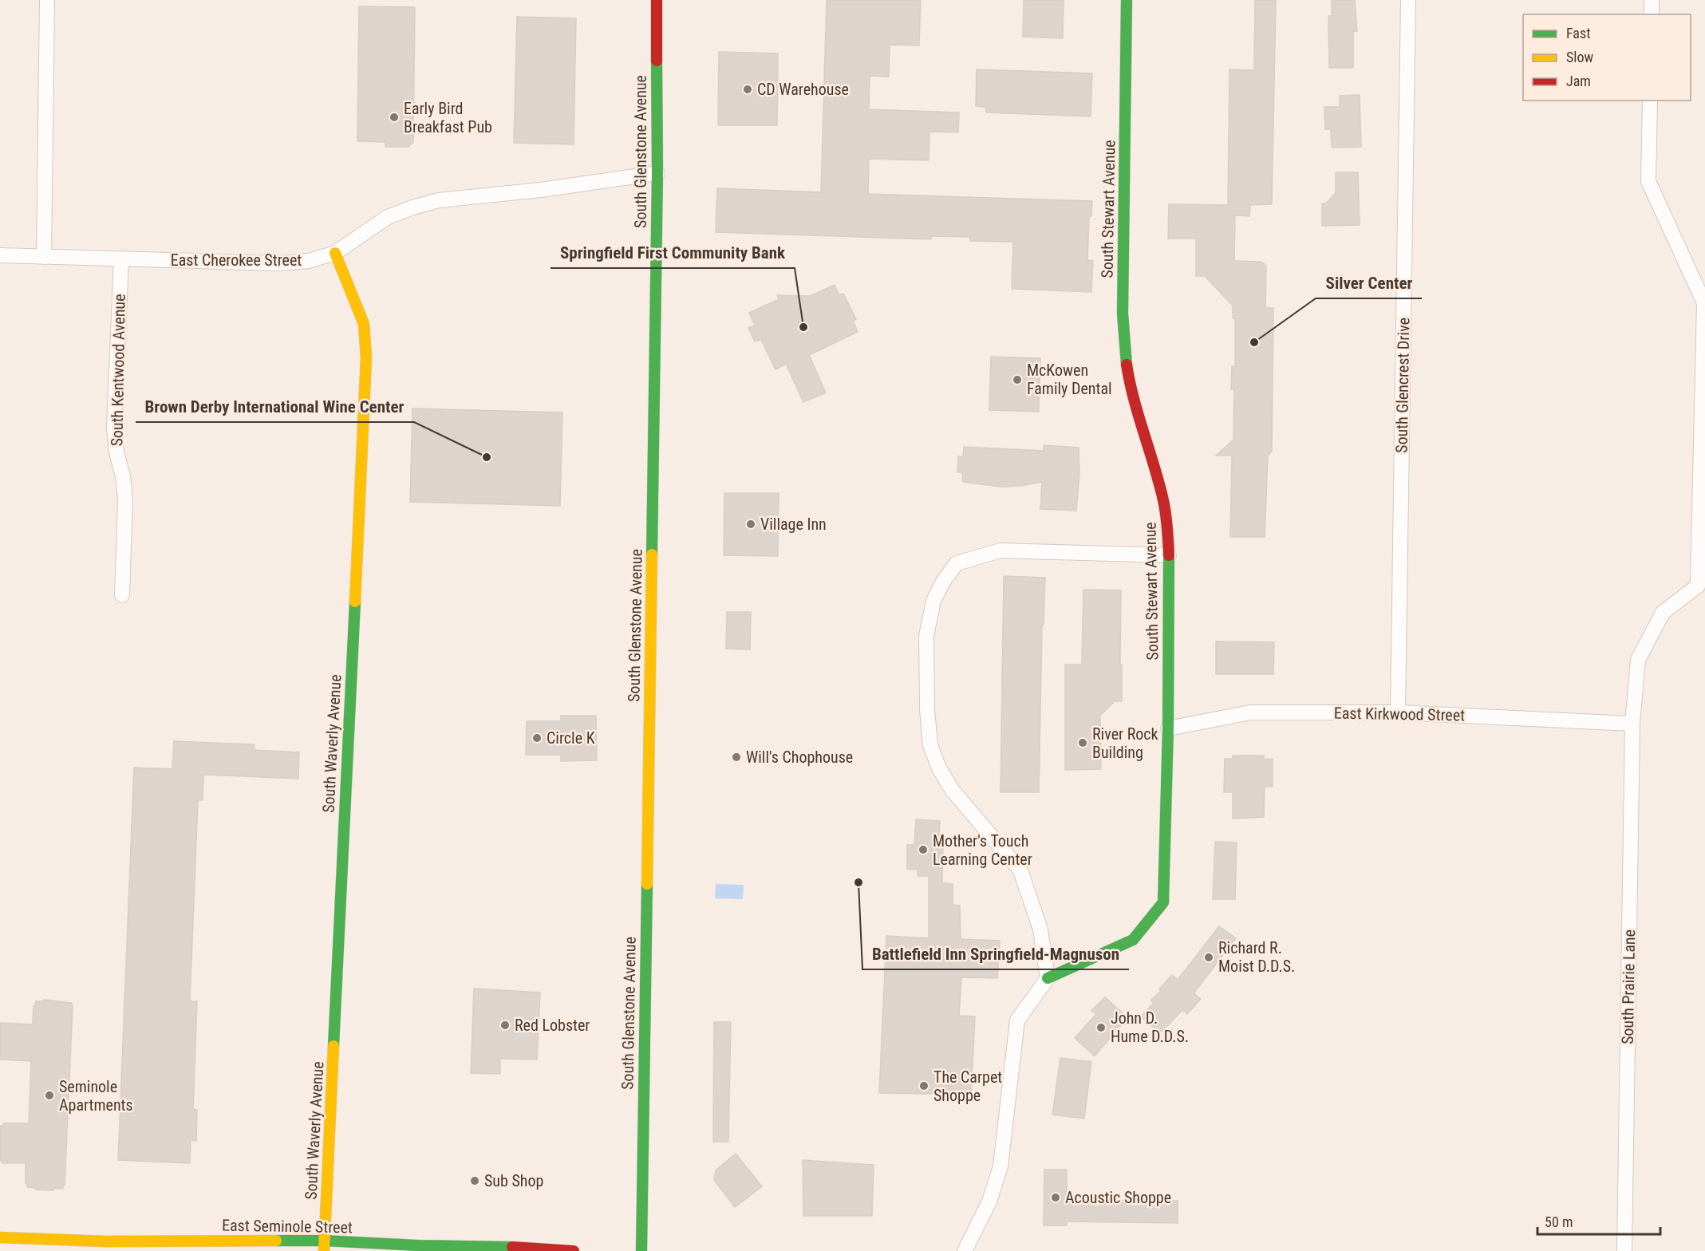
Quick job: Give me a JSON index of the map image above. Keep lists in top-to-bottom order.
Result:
{
  "streets": {
    "street": [
      "South Glenstone Avenue",
      "South Stewart Avenue",
      "East Cherokee Street",
      "South Kentwood Avenue",
      "South Glencrest Drive",
      "East Kirkwood Street",
      "South Waverly Avenue",
      "South Prairie Lane",
      "East Seminole Street"
    ]
  },
  "crossings": [
    ["South Glenstone Avenue", "East Cherokee Street"],
    ["South Stewart Avenue", "East Kirkwood Street"],
    ["East Cherokee Street", "South Kentwood Avenue"],
    ["East Cherokee Street", "South Waverly Avenue"],
    ["South Glencrest Drive", "East Kirkwood Street"],
    ["East Kirkwood Street", "South Prairie Lane"],
    ["South Waverly Avenue", "East Seminole Street"]
  ],
  "places": [
    "CD Warehouse",
    "Early Bird Breakfast Pub",
    "Springfield First Community Bank",
    "Silver Center",
    "McKowen Family Dental",
    "Brown Derby International Wine Center",
    "Village Inn",
    "Circle K",
    "River Rock Building",
    "Will's Chophouse",
    "Mother's Touch Learning Center",
    "Battlefield Inn Springfield-Magnuson",
    "Richard R. Moist D.D.S.",
    "Red Lobster",
    "John D. Hume D.D.S.",
    "The Carpet Shoppe",
    "Seminole Apartments",
    "Sub Shop",
    "Acoustic Shoppe"
  ],
  "legend": ["Fast", "Slow", "Jam"],
  "scale_bar": "50 m"
}
